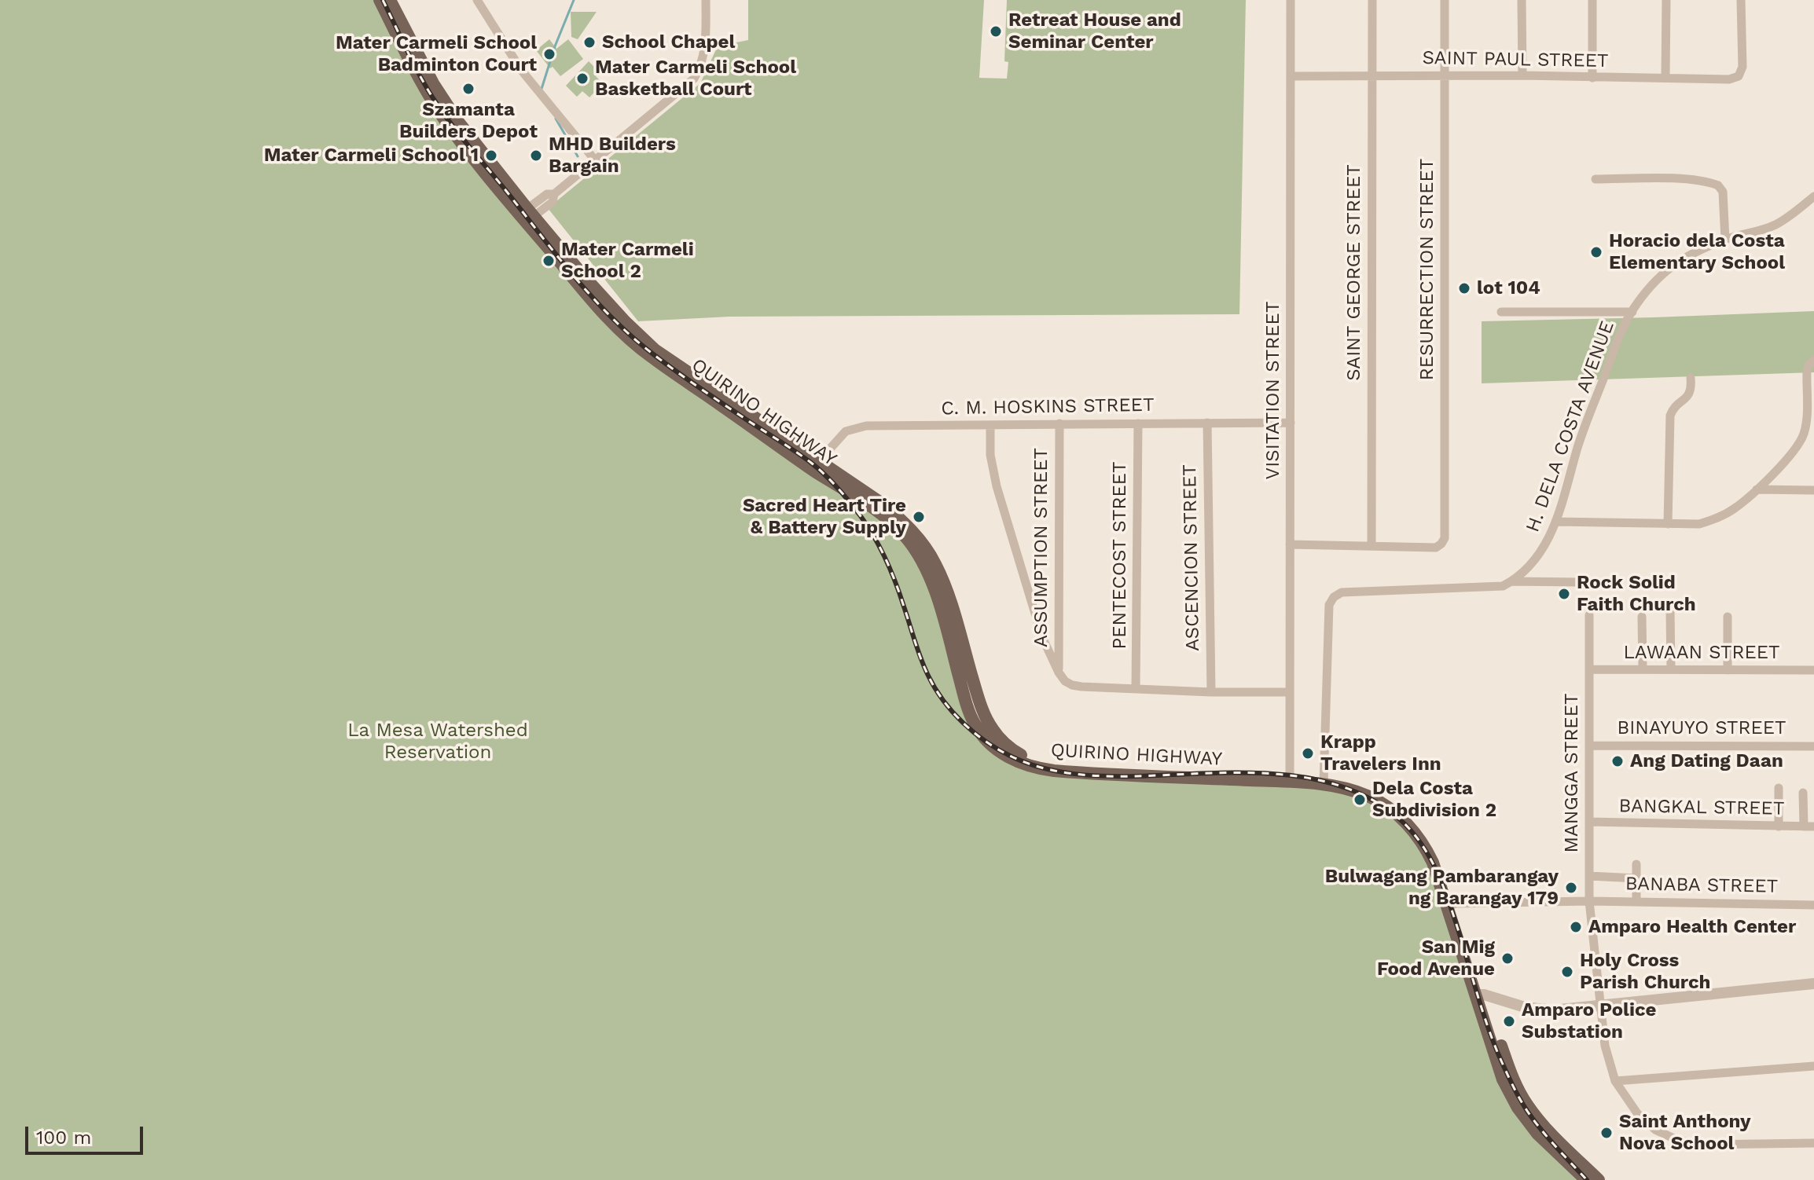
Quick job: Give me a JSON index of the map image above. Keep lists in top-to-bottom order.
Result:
{
  "streets": {
    "main road": ["QUIRINO HIGHWAY"],
    "street": [
      "SAINT PAUL STREET",
      "RESURRECTION STREET",
      "SAINT GEORGE STREET",
      "VISITATION STREET",
      "C. M. HOSKINS STREET",
      "H. DELA COSTA AVENUE",
      "ASSUMPTION STREET",
      "PENTECOST STREET",
      "ASCENCION STREET",
      "LAWAAN STREET",
      "BINAYUYO STREET",
      "MANGGA STREET",
      "BANGKAL STREET",
      "BANABA STREET"
    ]
  },
  "crossings": [
    ["SAINT PAUL STREET", "RESURRECTION STREET"],
    ["SAINT PAUL STREET", "SAINT GEORGE STREET"],
    ["SAINT PAUL STREET", "VISITATION STREET"],
    ["RESURRECTION STREET", "SAINT GEORGE STREET"],
    ["VISITATION STREET", "C. M. HOSKINS STREET"],
    ["VISITATION STREET", "QUIRINO HIGHWAY"],
    ["C. M. HOSKINS STREET", "QUIRINO HIGHWAY"],
    ["C. M. HOSKINS STREET", "ASSUMPTION STREET"],
    ["C. M. HOSKINS STREET", "PENTECOST STREET"],
    ["C. M. HOSKINS STREET", "ASCENCION STREET"],
    ["QUIRINO HIGHWAY", "BANABA STREET"],
    ["LAWAAN STREET", "MANGGA STREET"],
    ["BINAYUYO STREET", "MANGGA STREET"],
    ["MANGGA STREET", "BANGKAL STREET"],
    ["MANGGA STREET", "BANABA STREET"]
  ],
  "parks": ["La Mesa Watershed Reservation"],
  "places": [
    "Retreat House and Seminar Center",
    "School Chapel",
    "Mater Carmeli School Badminton Court",
    "Mater Carmeli School Basketball Court",
    "Szamanta Builders Depot",
    "Mater Carmeli School 1",
    "MHD Builders Bargain",
    "Horacio dela Costa Elementary School",
    "Mater Carmeli School 2",
    "lot 104",
    "Sacred Heart Tire & Battery Supply",
    "Rock Solid Faith Church",
    "Krapp Travelers Inn",
    "Ang Dating Daan",
    "Dela Costa Subdivision 2",
    "Bulwagang Pambarangay ng Barangay 179",
    "Amparo Health Center",
    "San Mig Food Avenue",
    "Holy Cross Parish Church",
    "Amparo Police Substation",
    "Saint Anthony Nova School"
  ],
  "scale_bar": "100 m"
}
